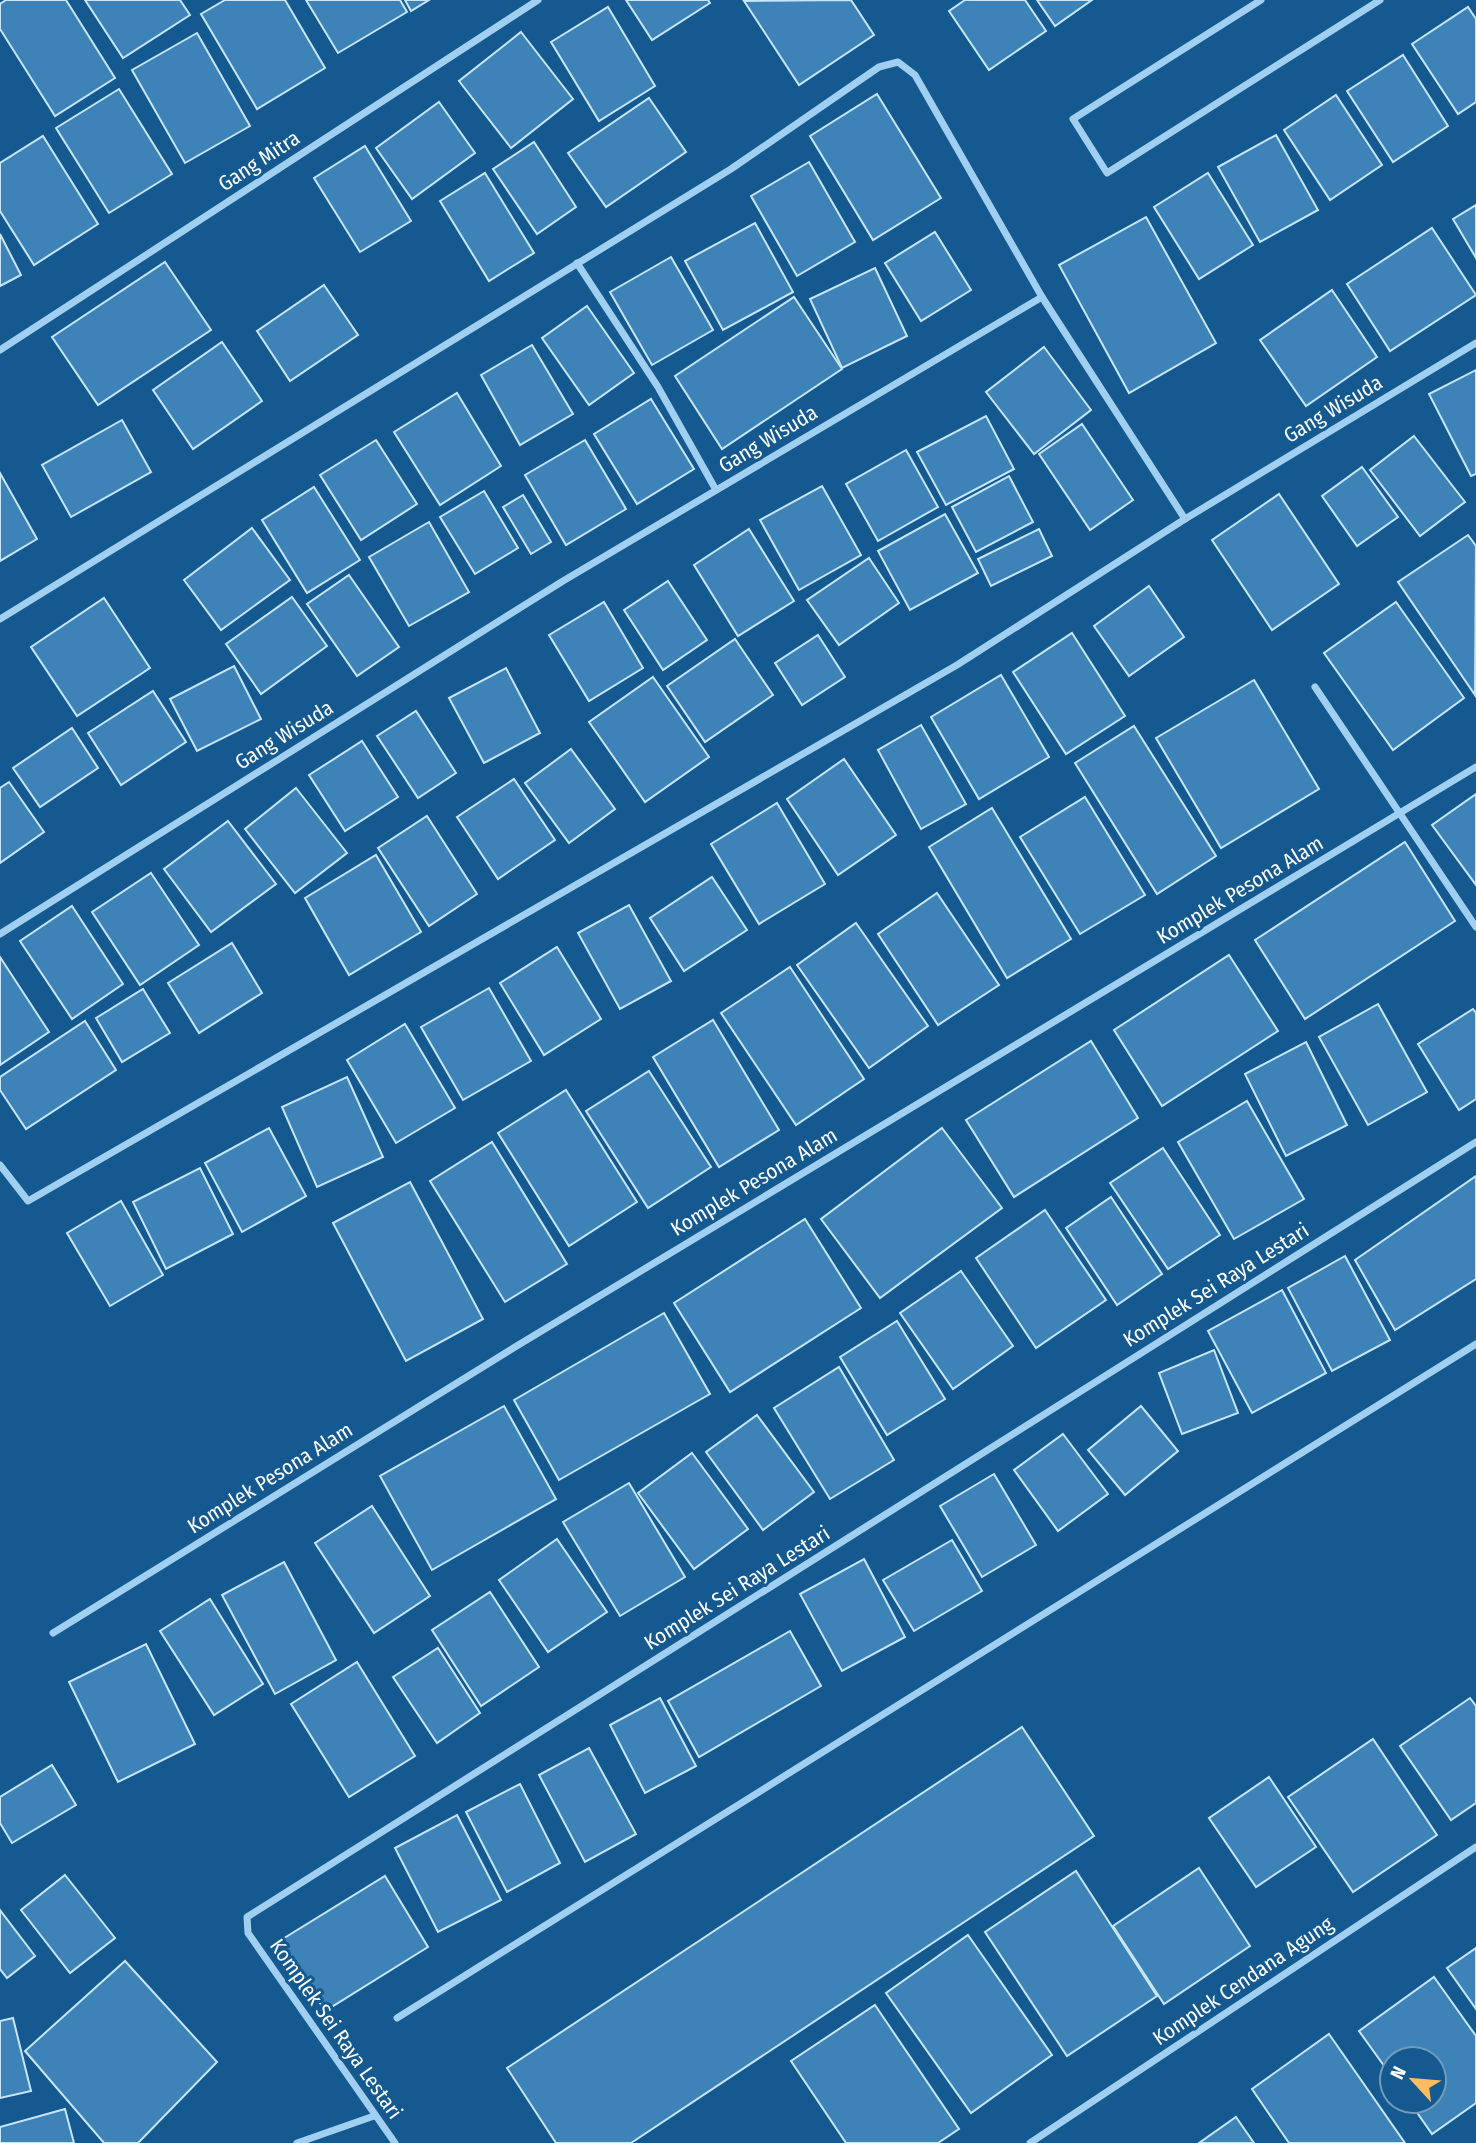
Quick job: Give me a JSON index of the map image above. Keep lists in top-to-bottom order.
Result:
{
  "streets": {
    "street": [
      "Gang Mitra",
      "Gang Wisuda",
      "Komplek Pesona Alam",
      "Komplek Sei Raya Lestari",
      "Komplek Cendana Agung"
    ]
  },
  "north": "top left"
}
